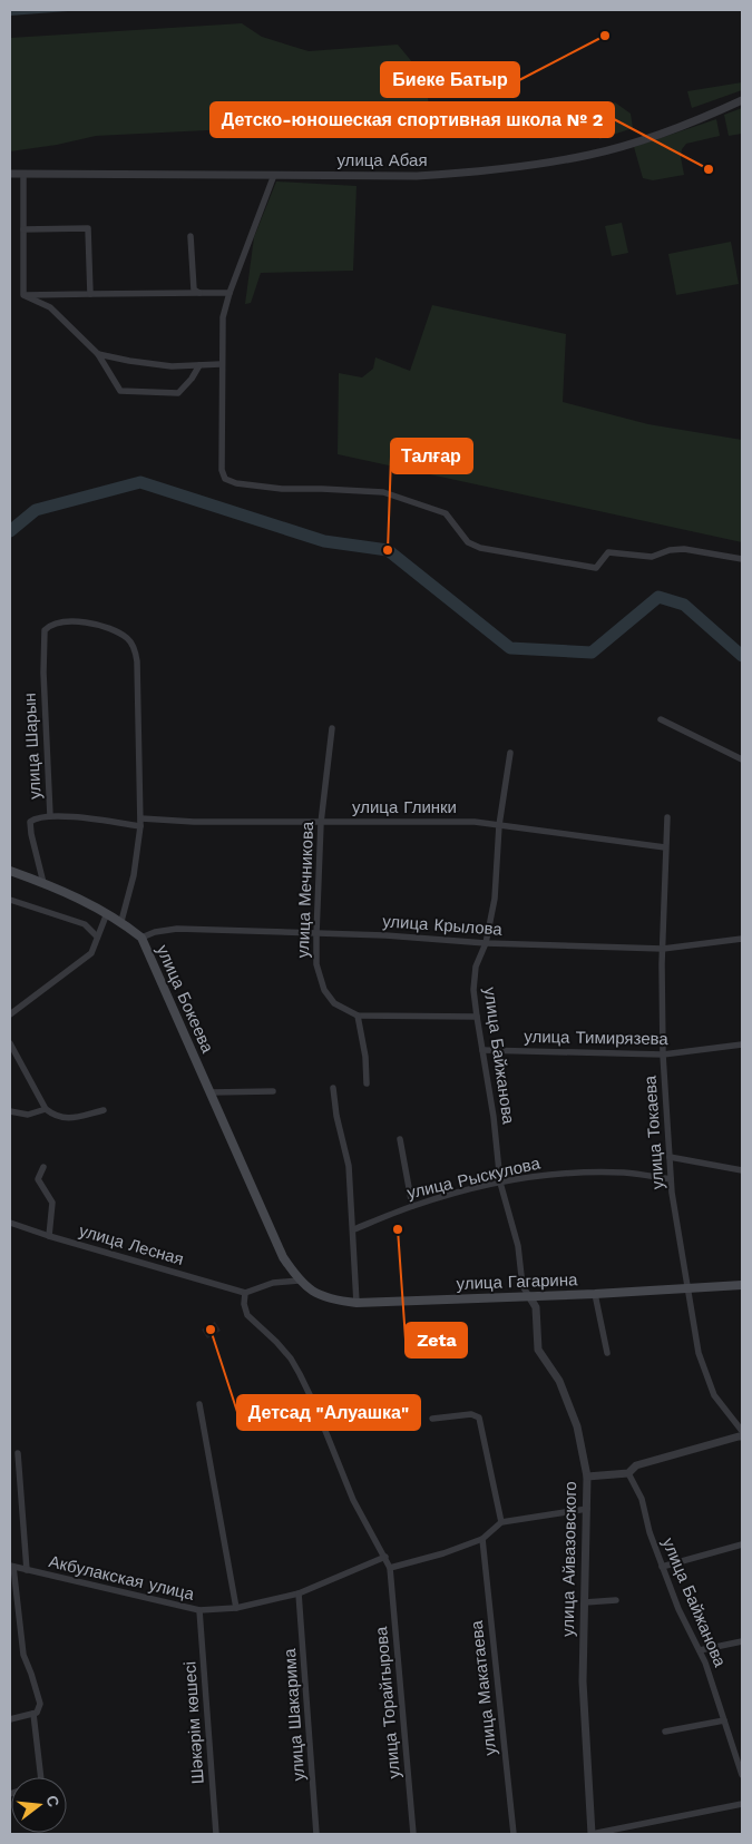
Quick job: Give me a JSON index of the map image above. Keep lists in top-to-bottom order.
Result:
{
  "streets": {
    "main road": ["улица Бокеева", "улица Гагарина"],
    "street": [
      "улица Абая",
      "улица Шарын",
      "улица Глинки",
      "улица Мечникова",
      "улица Крылова",
      "улица Тимирязева",
      "улица Байжанова",
      "улица Токаева",
      "улица Рыскулова",
      "улица Лесная",
      "улица Айвазовского",
      "Акбулакская улица",
      "улица Макатаева",
      "улица Торайгырова",
      "улица Шакарима",
      "Шәкәрім көшесі"
    ]
  },
  "crossings": [
    ["улица Шарын", "улица Глинки"],
    ["улица Глинки", "улица Мечникова"],
    ["улица Глинки", "улица Байжанова"],
    ["улица Глинки", "улица Токаева"],
    ["улица Мечникова", "улица Крылова"],
    ["улица Мечникова", "улица Байжанова"],
    ["улица Крылова", "улица Бокеева"],
    ["улица Крылова", "улица Байжанова"],
    ["улица Крылова", "улица Токаева"],
    ["улица Бокеева", "улица Гагарина"],
    ["улица Тимирязева", "улица Байжанова"],
    ["улица Тимирязева", "улица Токаева"],
    ["улица Байжанова", "улица Рыскулова"],
    ["улица Байжанова", "улица Гагарина"],
    ["улица Байжанова", "улица Айвазовского"],
    ["улица Токаева", "улица Рыскулова"],
    ["улица Токаева", "улица Гагарина"],
    ["улица Лесная", "улица Торайгырова"],
    ["улица Гагарина", "улица Айвазовского"],
    ["Акбулакская улица", "улица Торайгырова"],
    ["Акбулакская улица", "улица Шакарима"],
    ["Акбулакская улица", "Шәкәрім көшесі"]
  ],
  "places": [
    "Биеке Батыр",
    "Детско-юношеская спортивная школа № 2",
    "Талғар",
    "Zeta",
    "Детсад \"Алуашка\""
  ],
  "north": "right"
}
